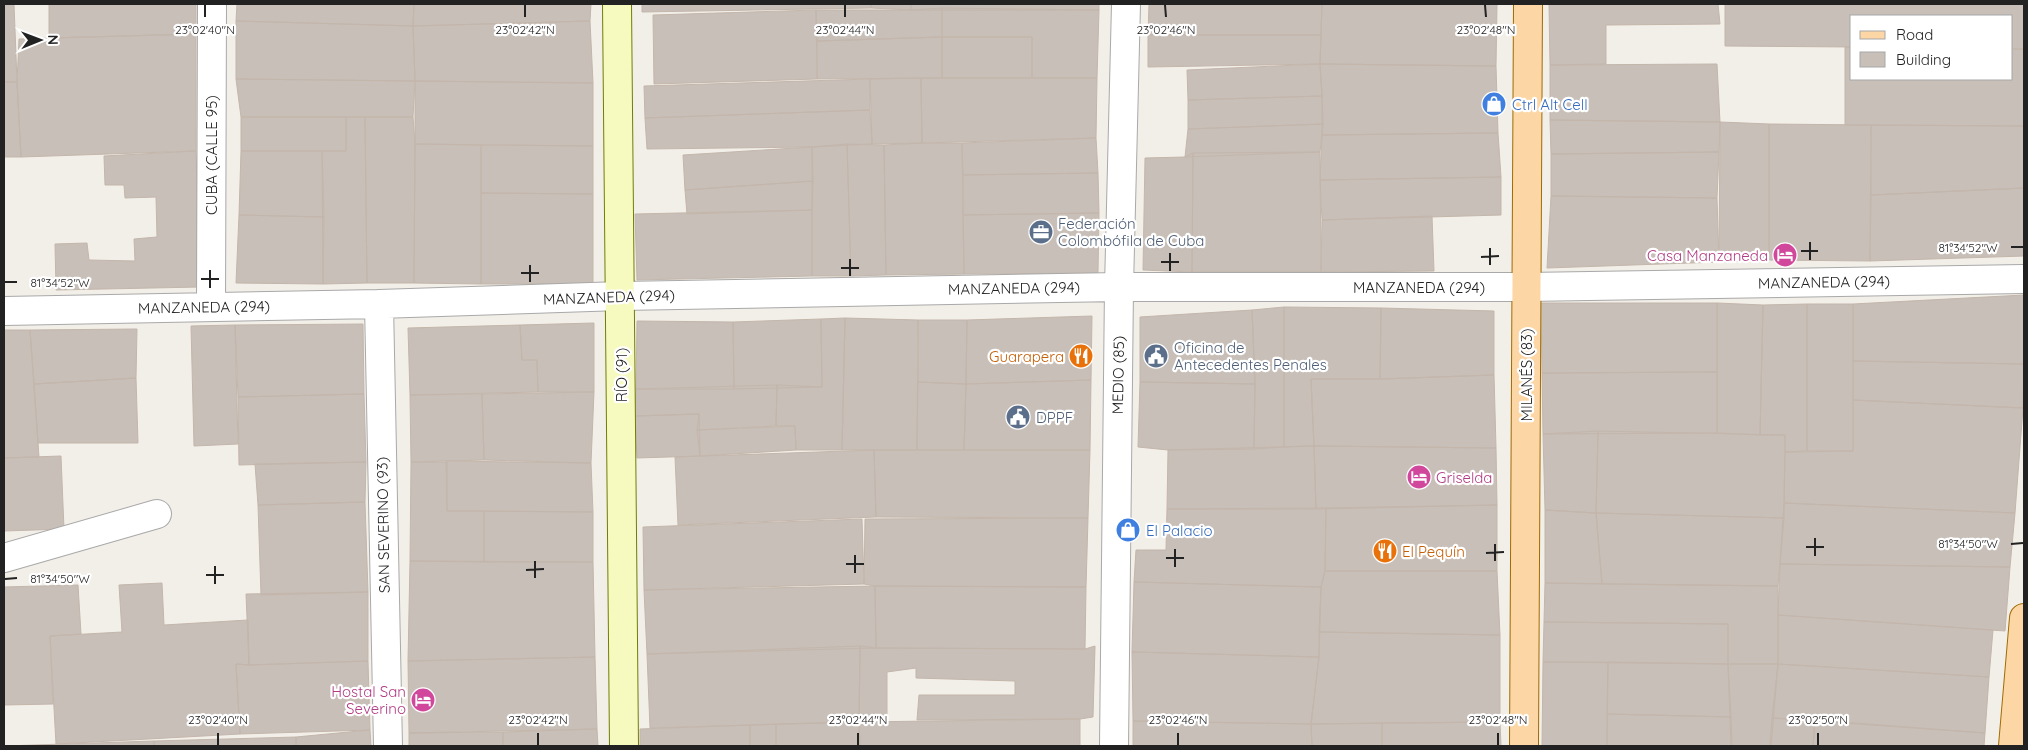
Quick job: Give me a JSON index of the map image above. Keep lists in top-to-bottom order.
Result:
{
  "streets": {
    "main road": ["MILANÉS (83)"],
    "street": [
      "CUBA (CALLE 95)",
      "MANZANEDA (294)",
      "RÍO (91)",
      "MEDIO (85)",
      "SAN SEVERINO (93)"
    ]
  },
  "crossings": [
    ["CUBA (CALLE 95)", "MANZANEDA (294)"],
    ["MANZANEDA (294)", "RÍO (91)"],
    ["MANZANEDA (294)", "MEDIO (85)"],
    ["MANZANEDA (294)", "MILANÉS (83)"],
    ["MANZANEDA (294)", "SAN SEVERINO (93)"]
  ],
  "places": {
    "shop": ["Ctrl Alt Cell", "El Palacio"],
    "office": ["Federación Colombófila de Cuba"],
    "hotel": ["Casa Manzaneda", "Griselda", "Hostal San Severino"],
    "restaurant": ["Guarapera", "El Pequín"],
    "public building": ["Oficina de Antecedentes Penales", "DPPF"]
  },
  "legend": ["Road", "Building"],
  "north": "right",
  "coordinates": [
    "23°02'40\"N",
    "23°02'42\"N",
    "23°02'44\"N",
    "23°02'46\"N",
    "23°02'48\"N",
    "81°34'52\"W",
    "81°34'50\"W",
    "23°02'50\"N"
  ]
}
